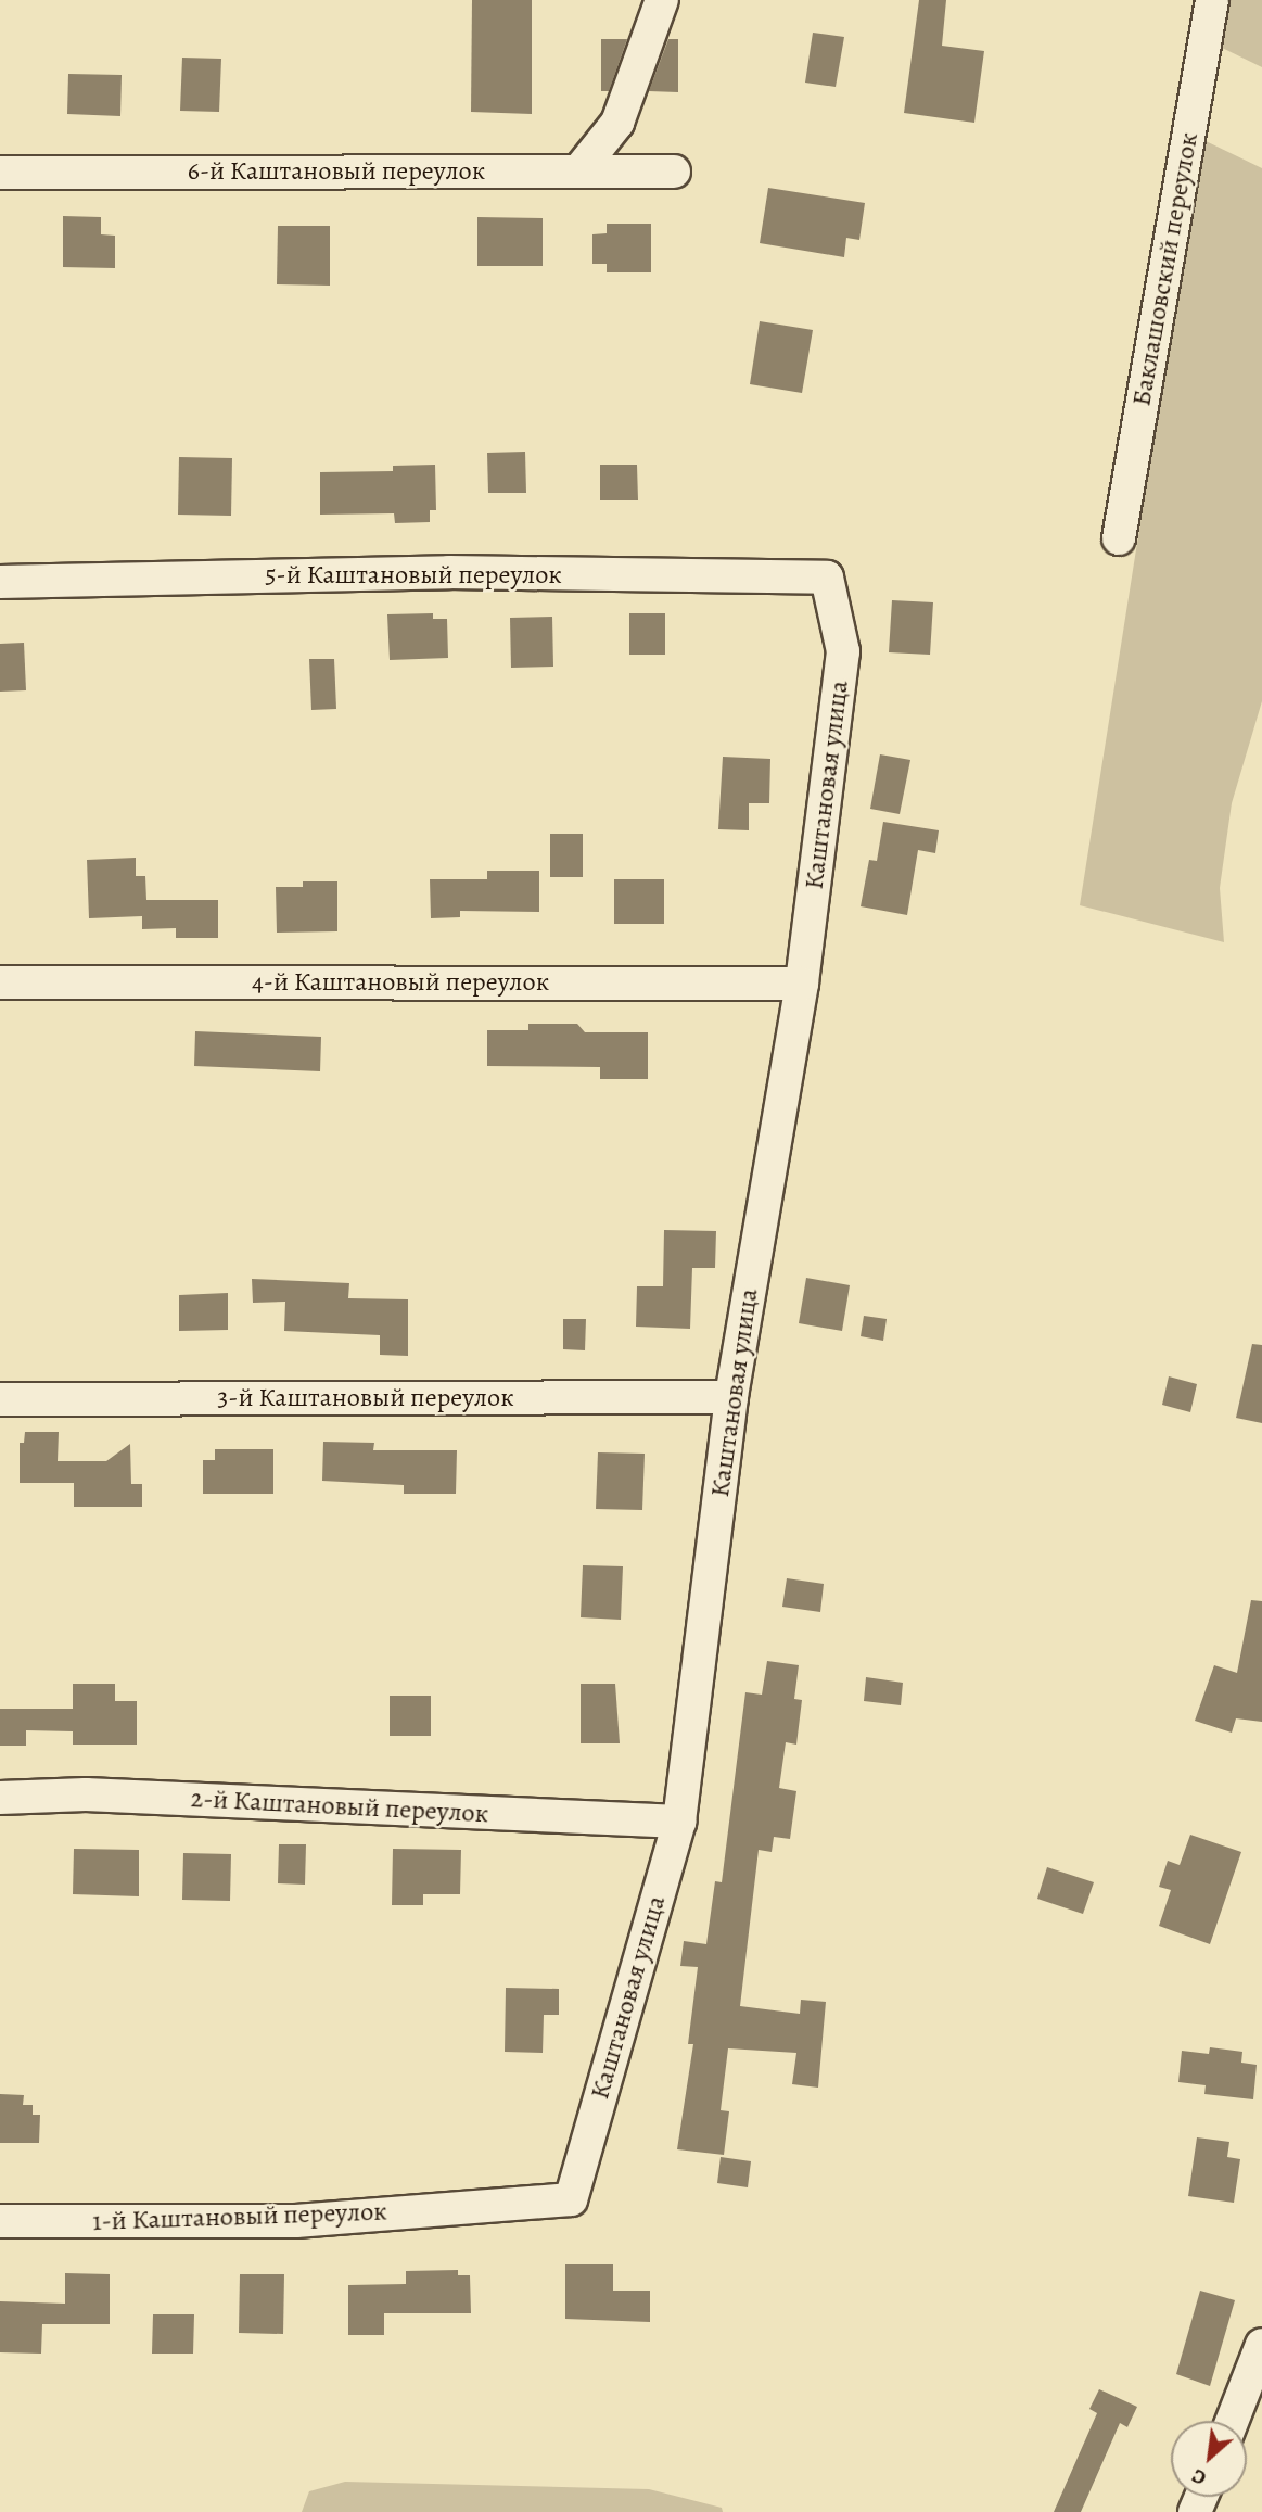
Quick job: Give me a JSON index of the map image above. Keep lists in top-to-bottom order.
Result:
{
  "streets": {
    "street": [
      "6-й Каштановый переулок",
      "Баклашовский переулок",
      "5-й Каштановый переулок",
      "Каштановая улица",
      "4-й Каштановый переулок",
      "3-й Каштановый переулок",
      "2-й Каштановый переулок",
      "1-й Каштановый переулок"
    ]
  },
  "crossings": [
    ["5-й Каштановый переулок", "Каштановая улица"],
    ["Каштановая улица", "4-й Каштановый переулок"],
    ["Каштановая улица", "3-й Каштановый переулок"],
    ["Каштановая улица", "2-й Каштановый переулок"],
    ["Каштановая улица", "1-й Каштановый переулок"]
  ],
  "north": "bottom left"
}
